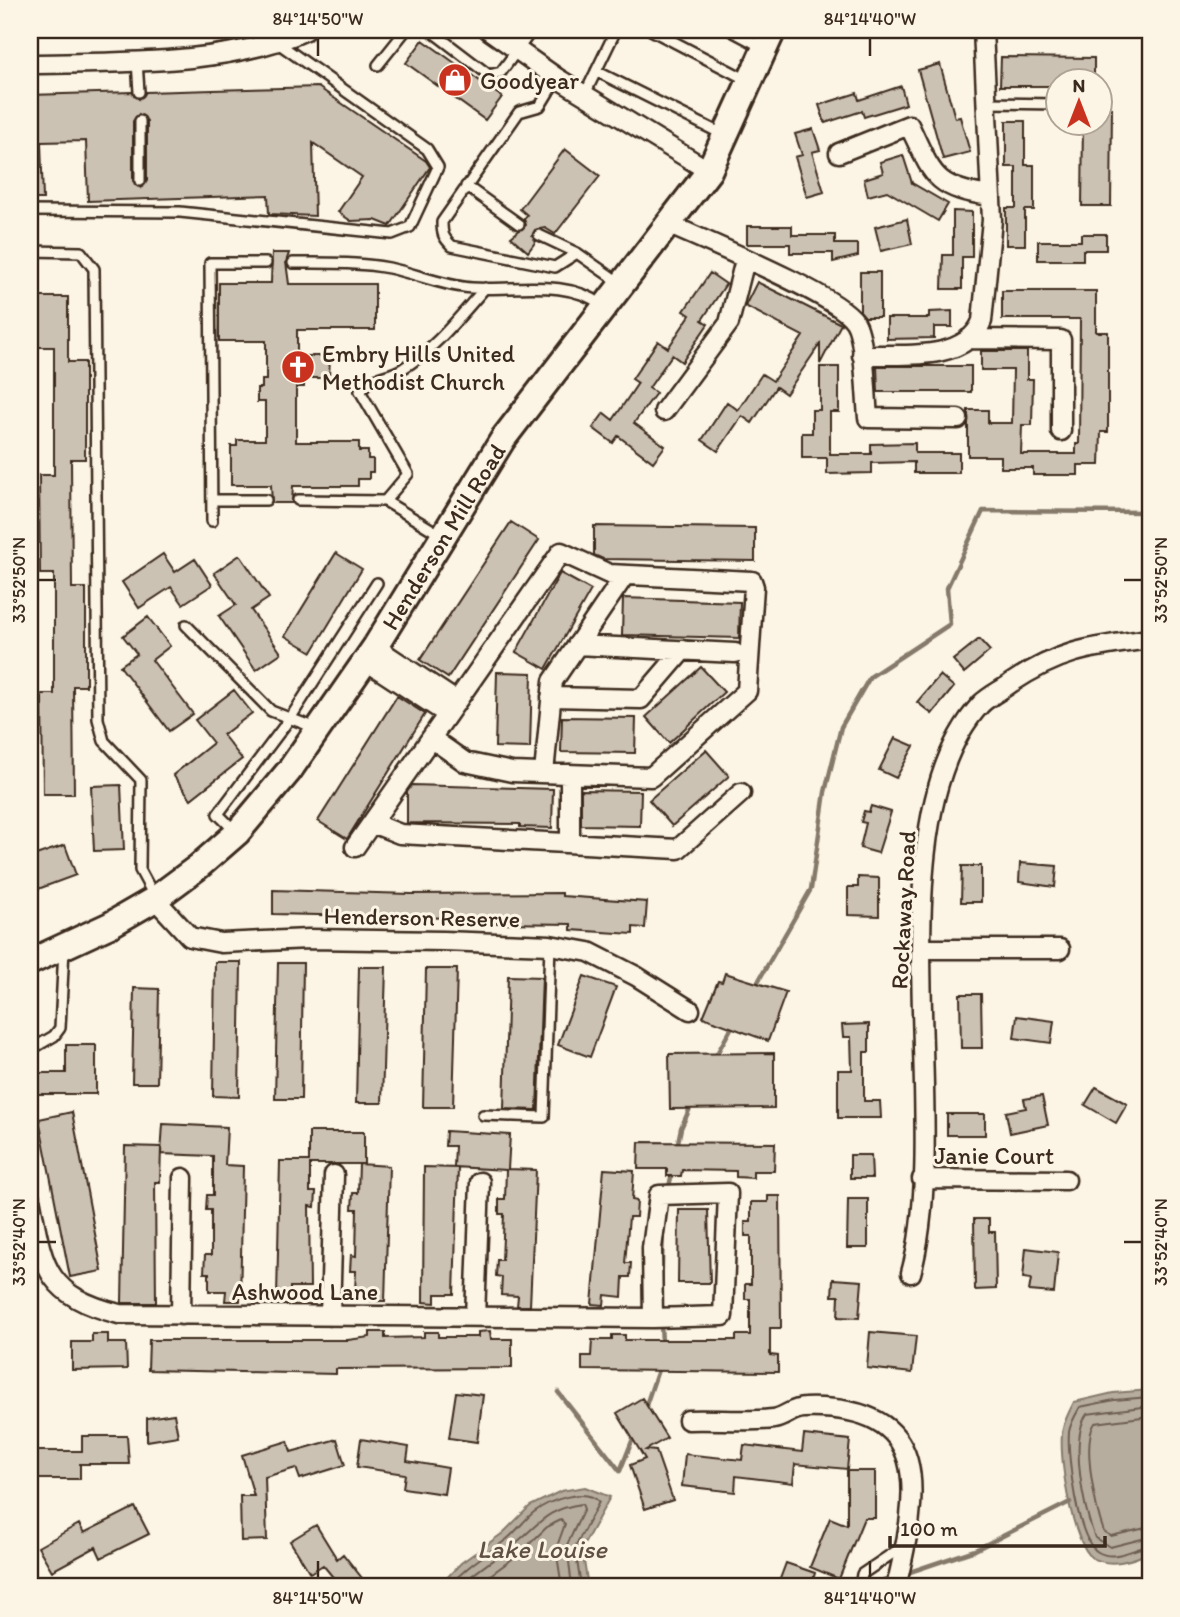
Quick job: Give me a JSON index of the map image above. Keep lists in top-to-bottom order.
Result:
{
  "streets": {
    "street": [
      "Henderson Mill Road",
      "Rockaway Road",
      "Henderson Reserve",
      "Janie Court",
      "Ashwood Lane"
    ]
  },
  "crossings": [
    ["Henderson Mill Road", "Henderson Reserve"],
    ["Rockaway Road", "Janie Court"]
  ],
  "water": ["Lake Louise"],
  "places": {
    "shop": ["Goodyear"],
    "church": ["Embry Hills United Methodist Church"]
  },
  "scale_bar": "100 m",
  "north": "top",
  "coordinates": [
    "84°14'50\"W",
    "84°14'40\"W",
    "33°52'50\"N",
    "33°52'40\"N"
  ]
}
